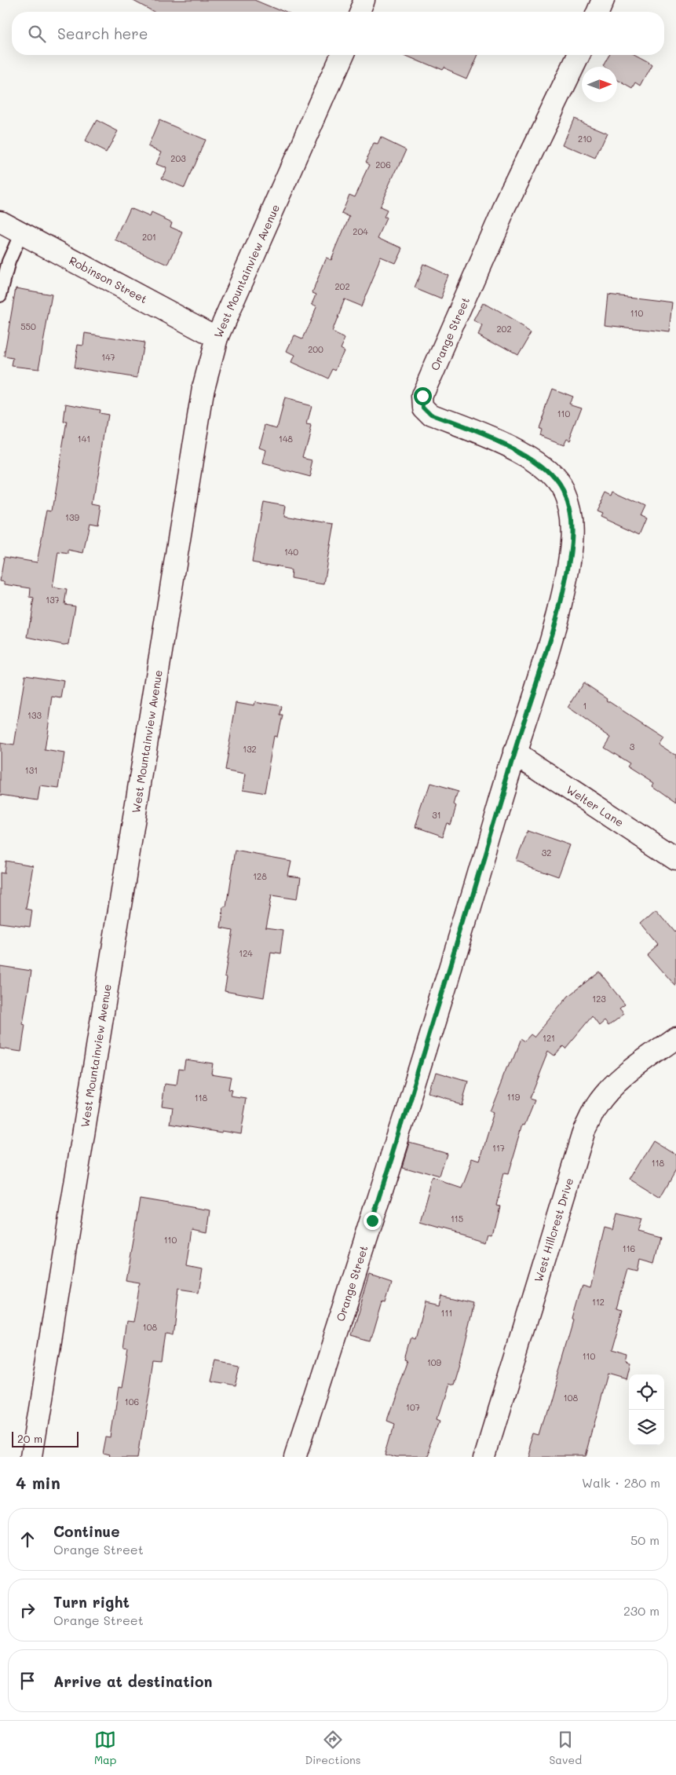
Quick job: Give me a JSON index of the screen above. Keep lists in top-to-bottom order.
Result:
{
  "streets": {
    "street": [
      "West Mountainview Avenue",
      "Robinson Street",
      "Orange Street",
      "Welter Lane",
      "West Hillcrest Drive"
    ]
  },
  "crossings": [
    ["West Mountainview Avenue", "Robinson Street"],
    ["Orange Street", "Welter Lane"]
  ],
  "house_numbers": [
    "210",
    "203",
    "206",
    "204",
    "201",
    "202",
    "110",
    "550",
    "202",
    "200",
    "147",
    "110",
    "141",
    "148",
    "139",
    "140",
    "137",
    "1",
    "133",
    "3",
    "132",
    "131",
    "31",
    "32",
    "128",
    "124",
    "123",
    "121",
    "119",
    "118",
    "117",
    "118",
    "115",
    "110",
    "116",
    "112",
    "111",
    "108",
    "110",
    "109",
    "108",
    "106",
    "107"
  ],
  "scale_bar": "20 m",
  "north": "right",
  "page": {
    "search": "Search here",
    "scale": "20 m",
    "heading": ["4 min", "Walk · 280 m"],
    "list": [
      ["Continue", "Orange Street", "50 m"],
      ["Turn right", "Orange Street", "230 m"],
      "Arrive at destination"
    ],
    "nav": ["Map", "Directions", "Saved"]
  }
}
